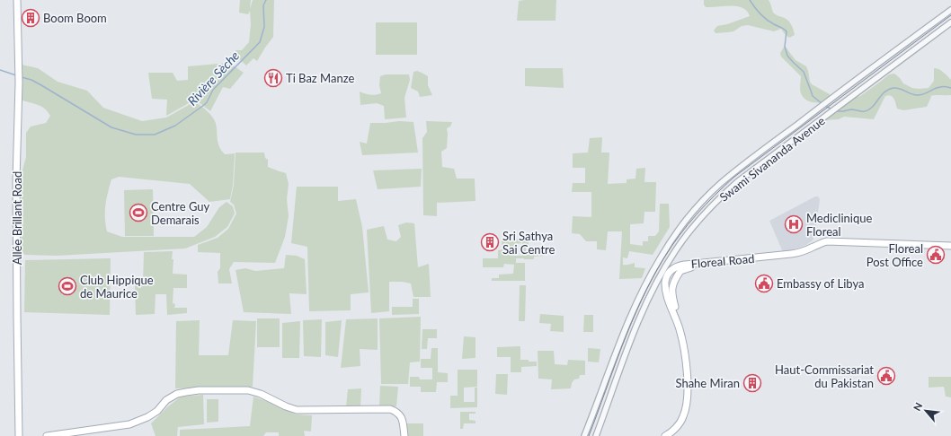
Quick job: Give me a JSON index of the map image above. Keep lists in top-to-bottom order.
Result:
{
  "streets": {
    "main road": ["Allée Brillant Road", "Floreal Road"],
    "street": ["Swami Sivananda Avenue"]
  },
  "water": ["Rivière Sèche"],
  "places": {
    "building": ["Boom Boom", "Sri Sathya Sai Centre", "Shahe Miran"],
    "restaurant": ["Ti Baz Manze"],
    "sports": ["Centre Guy Demarais", "Club Hippique de Maurice"],
    "hospital": ["Mediclinique Floreal"],
    "public building": ["Floreal Post Office", "Embassy of Libya", "Haut-Commissariat du Pakistan"]
  },
  "north": "top left"
}
